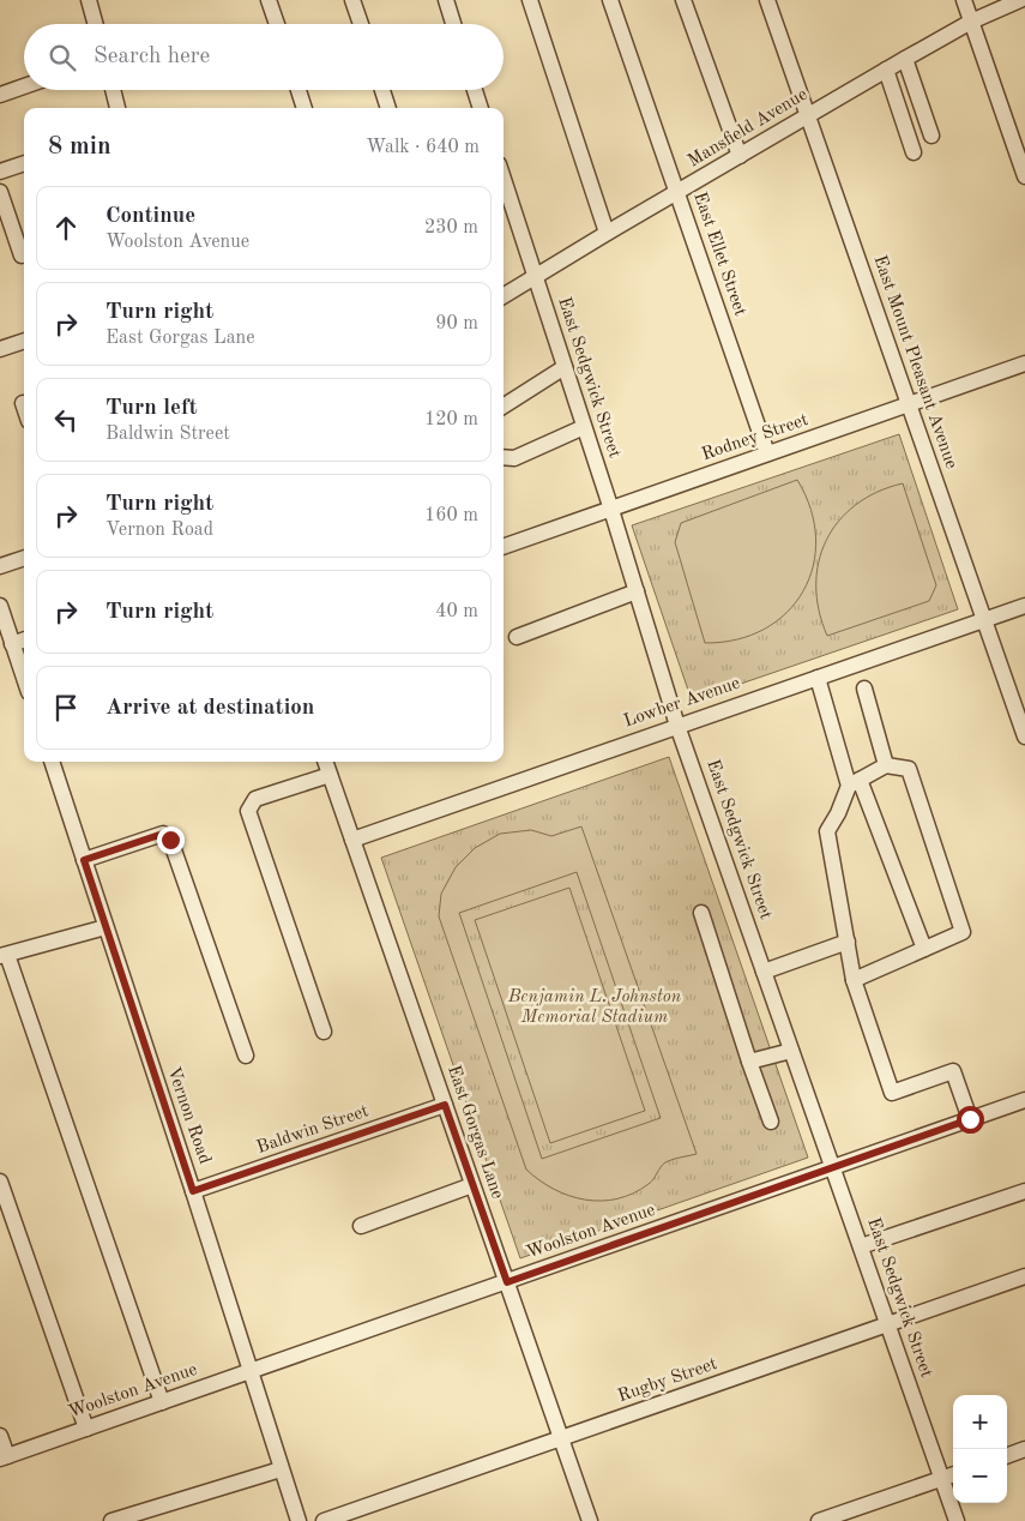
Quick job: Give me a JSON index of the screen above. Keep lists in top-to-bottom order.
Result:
{
  "streets": {
    "street": [
      "Mansfield Avenue",
      "East Ellet Street",
      "East Mount Pleasant Avenue",
      "East Sedgwick Street",
      "Rodney Street",
      "Lowber Avenue",
      "Vernon Road",
      "Baldwin Street",
      "East Gorgas Lane",
      "Woolston Avenue",
      "Rugby Street"
    ]
  },
  "crossings": [
    ["Mansfield Avenue", "East Ellet Street"],
    ["Mansfield Avenue", "East Mount Pleasant Avenue"],
    ["Mansfield Avenue", "East Sedgwick Street"],
    ["East Ellet Street", "Rodney Street"],
    ["East Mount Pleasant Avenue", "Rodney Street"],
    ["East Mount Pleasant Avenue", "Lowber Avenue"],
    ["East Sedgwick Street", "Rodney Street"],
    ["East Sedgwick Street", "Lowber Avenue"],
    ["East Sedgwick Street", "Woolston Avenue"],
    ["East Sedgwick Street", "Rugby Street"],
    ["Lowber Avenue", "East Gorgas Lane"],
    ["Vernon Road", "Baldwin Street"],
    ["Vernon Road", "Woolston Avenue"],
    ["Baldwin Street", "East Gorgas Lane"],
    ["East Gorgas Lane", "Woolston Avenue"],
    ["East Gorgas Lane", "Rugby Street"]
  ],
  "parks": ["Benjamin L. Johnston Memorial Stadium"],
  "page": {
    "search": "Search here",
    "heading": ["8 min", "Walk · 640 m"],
    "list": [
      ["Continue", "Woolston Avenue", "230 m"],
      ["Turn right", "East Gorgas Lane", "90 m"],
      ["Turn left", "Baldwin Street", "120 m"],
      ["Turn right", "Vernon Road", "160 m"],
      ["Turn right", "40 m"],
      "Arrive at destination"
    ],
    "map_buttons": ["+", "−"]
  }
}
